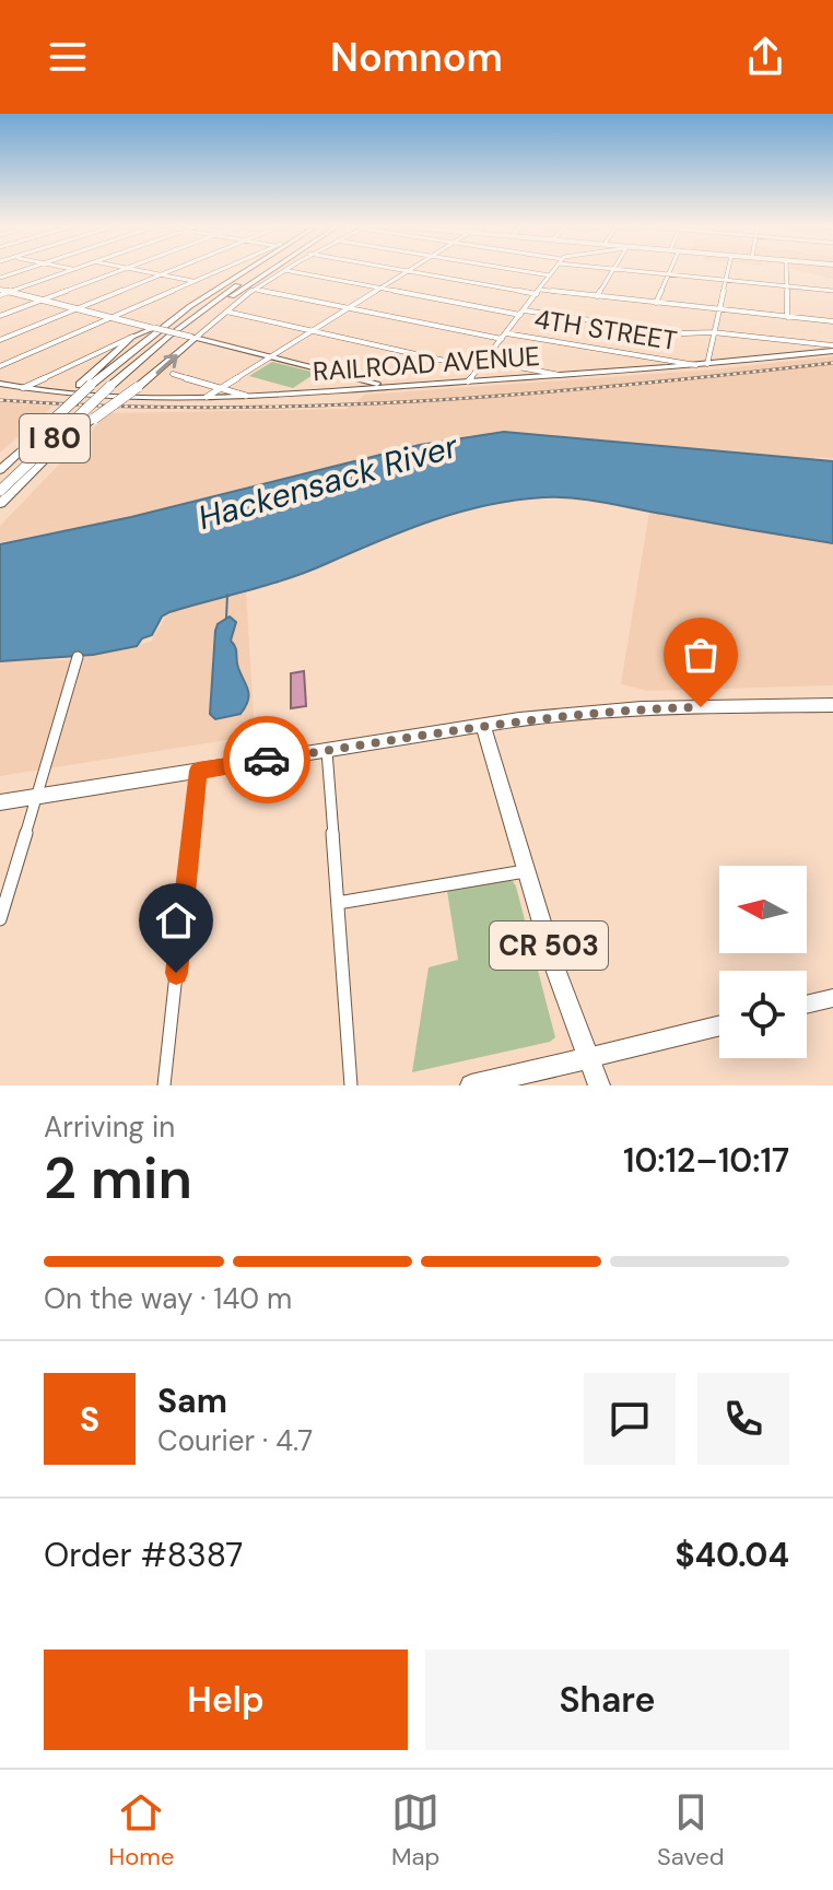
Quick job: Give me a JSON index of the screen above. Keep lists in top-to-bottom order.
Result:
{
  "streets": {
    "highway": ["I 80"],
    "main road": ["RAILROAD AVENUE", "CR 503"],
    "street": ["4TH STREET"]
  },
  "crossings": [
    ["4TH STREET", "RAILROAD AVENUE"]
  ],
  "water": ["Hackensack River"],
  "north": "left",
  "page": {
    "header": "Nomnom",
    "heading": ["2 min", "Arriving in", "10:12–10:17"],
    "panel": [
      "Sam",
      "Courier · 4.7",
      "Order #8387",
      "$40.04"
    ],
    "bar": "On the way · 140 m",
    "round": "S",
    "buttons": ["Help", "Share"],
    "tabs": ["Home", "Map", "Saved"]
  }
}
